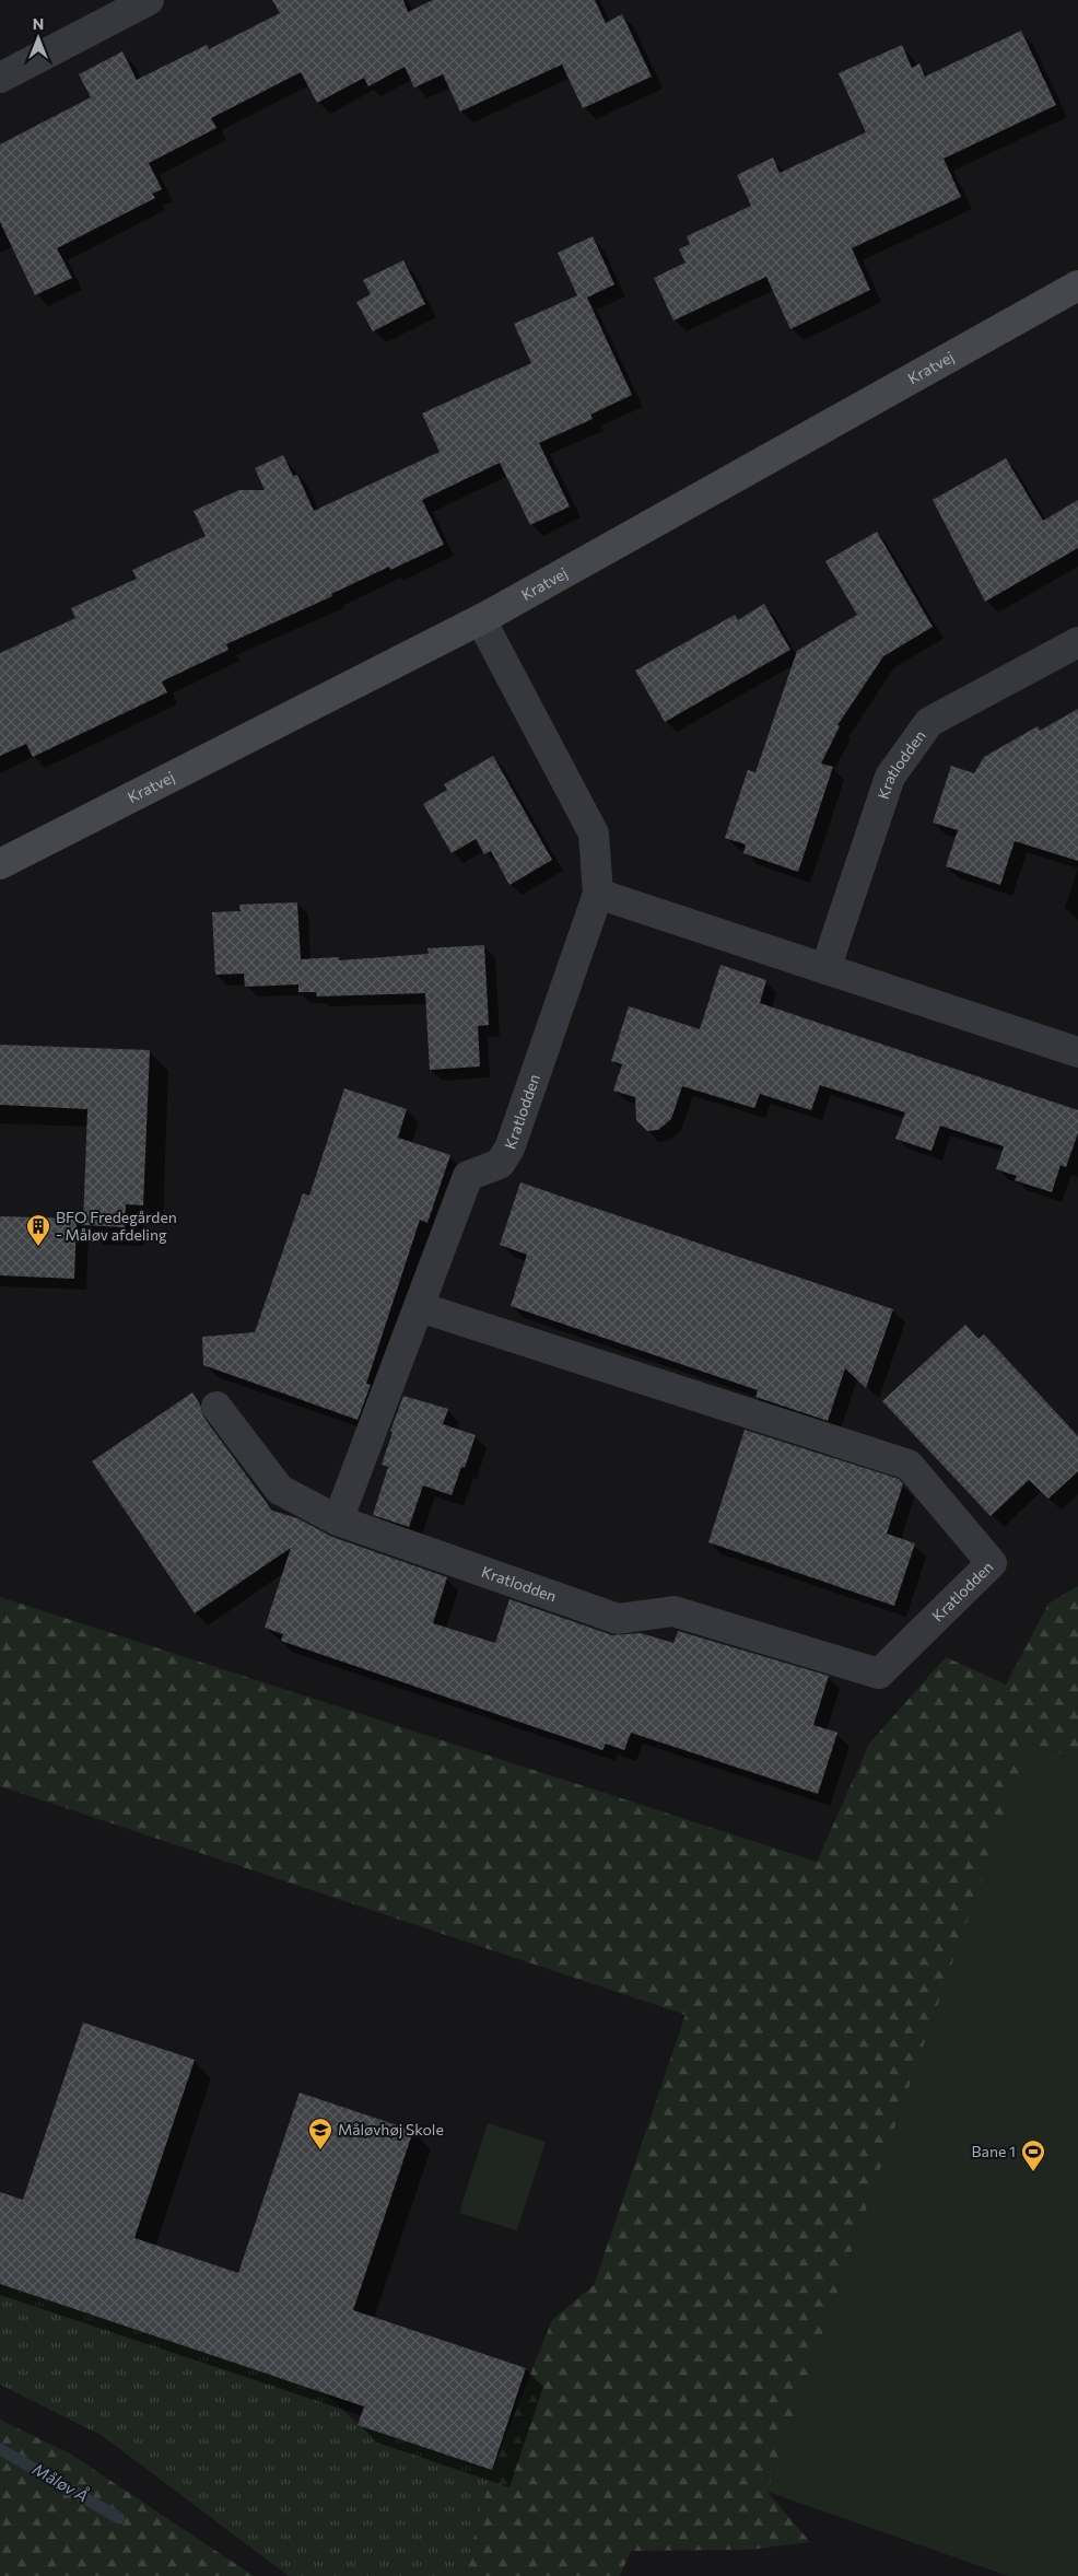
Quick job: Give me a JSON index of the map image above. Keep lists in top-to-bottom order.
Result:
{
  "streets": {
    "street": ["Kratvej", "Kratlodden"]
  },
  "crossings": [
    ["Kratvej", "Kratlodden"]
  ],
  "water": ["Måløv Å"],
  "places": {
    "building": ["BFO Fredegården - Måløv afdeling"],
    "school or university": ["Måløvhøj Skole"],
    "sports": ["Bane 1"]
  },
  "north": "top"
}
